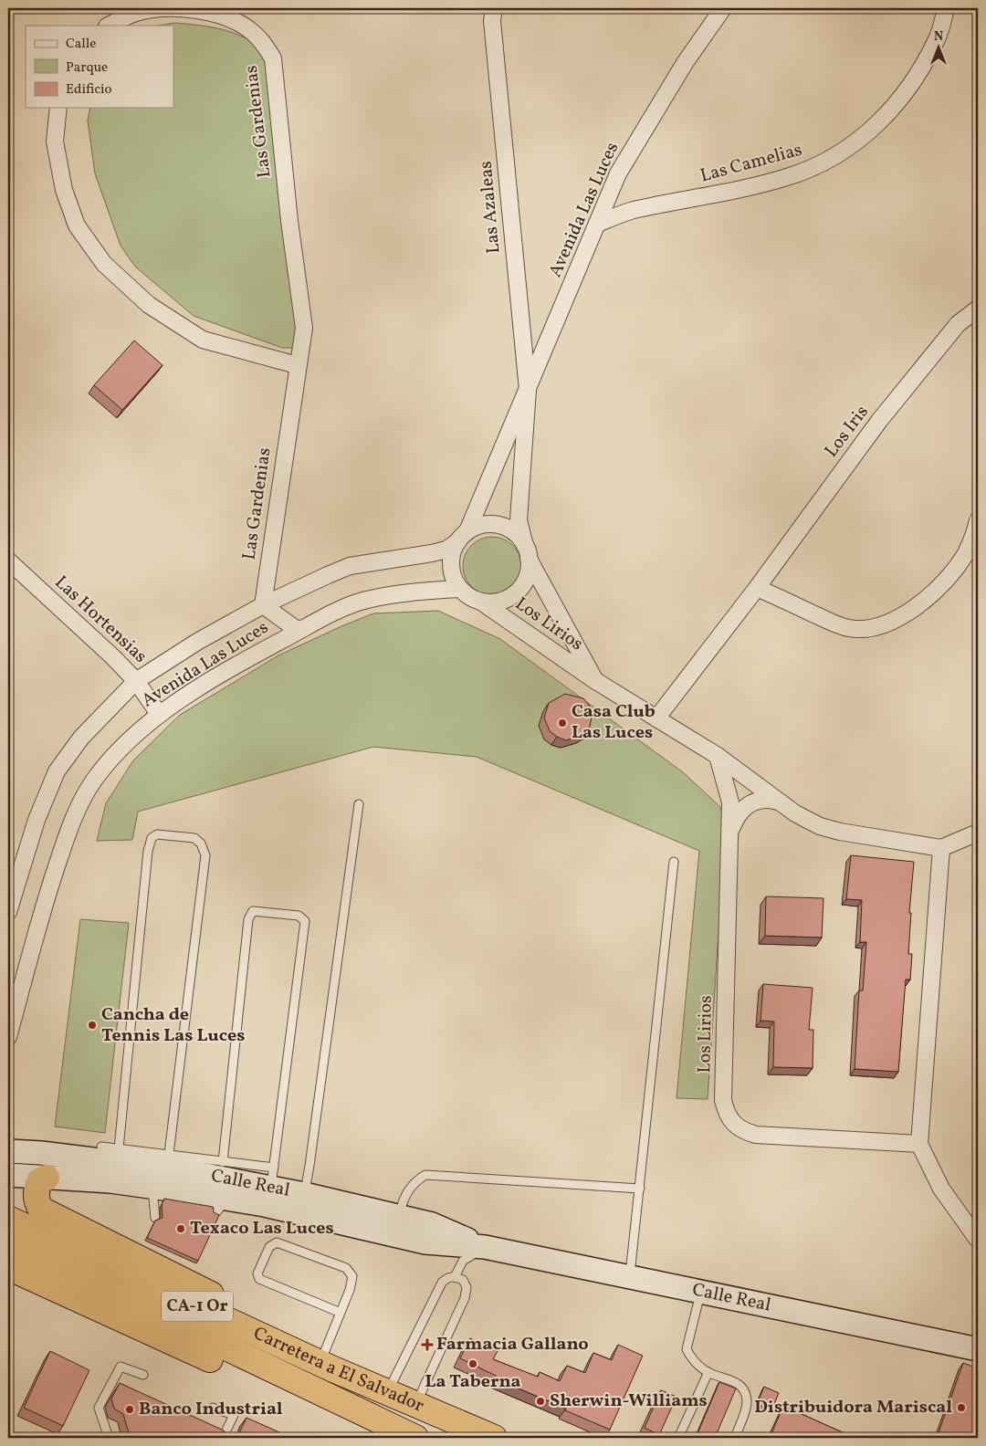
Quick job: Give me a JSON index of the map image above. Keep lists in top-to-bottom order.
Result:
{
  "streets": {
    "highway": ["CA-1 Or", "Carretera a El Salvador"],
    "main road": ["Calle Real"],
    "street": [
      "Las Gardenias",
      "Las Camelias",
      "Las Azaleas",
      "Avenida Las Luces",
      "Los Iris",
      "Las Hortensias",
      "Los Lirios"
    ]
  },
  "crossings": [
    ["Las Gardenias", "Avenida Las Luces"],
    ["Las Camelias", "Avenida Las Luces"],
    ["Las Azaleas", "Avenida Las Luces"],
    ["Avenida Las Luces", "Las Hortensias"],
    ["Avenida Las Luces", "Los Lirios"],
    ["Los Iris", "Los Lirios"]
  ],
  "places": {
    "other": [
      "Casa Club Las Luces",
      "Cancha de Tennis Las Luces",
      "Texaco Las Luces",
      "La Taberna",
      "Sherwin-Williams",
      "Distribuidora Mariscal",
      "Banco Industrial"
    ],
    "health": ["Farmacia Gallano"]
  },
  "legend": ["Calle", "Parque", "Edificio"],
  "north": "top"
}
